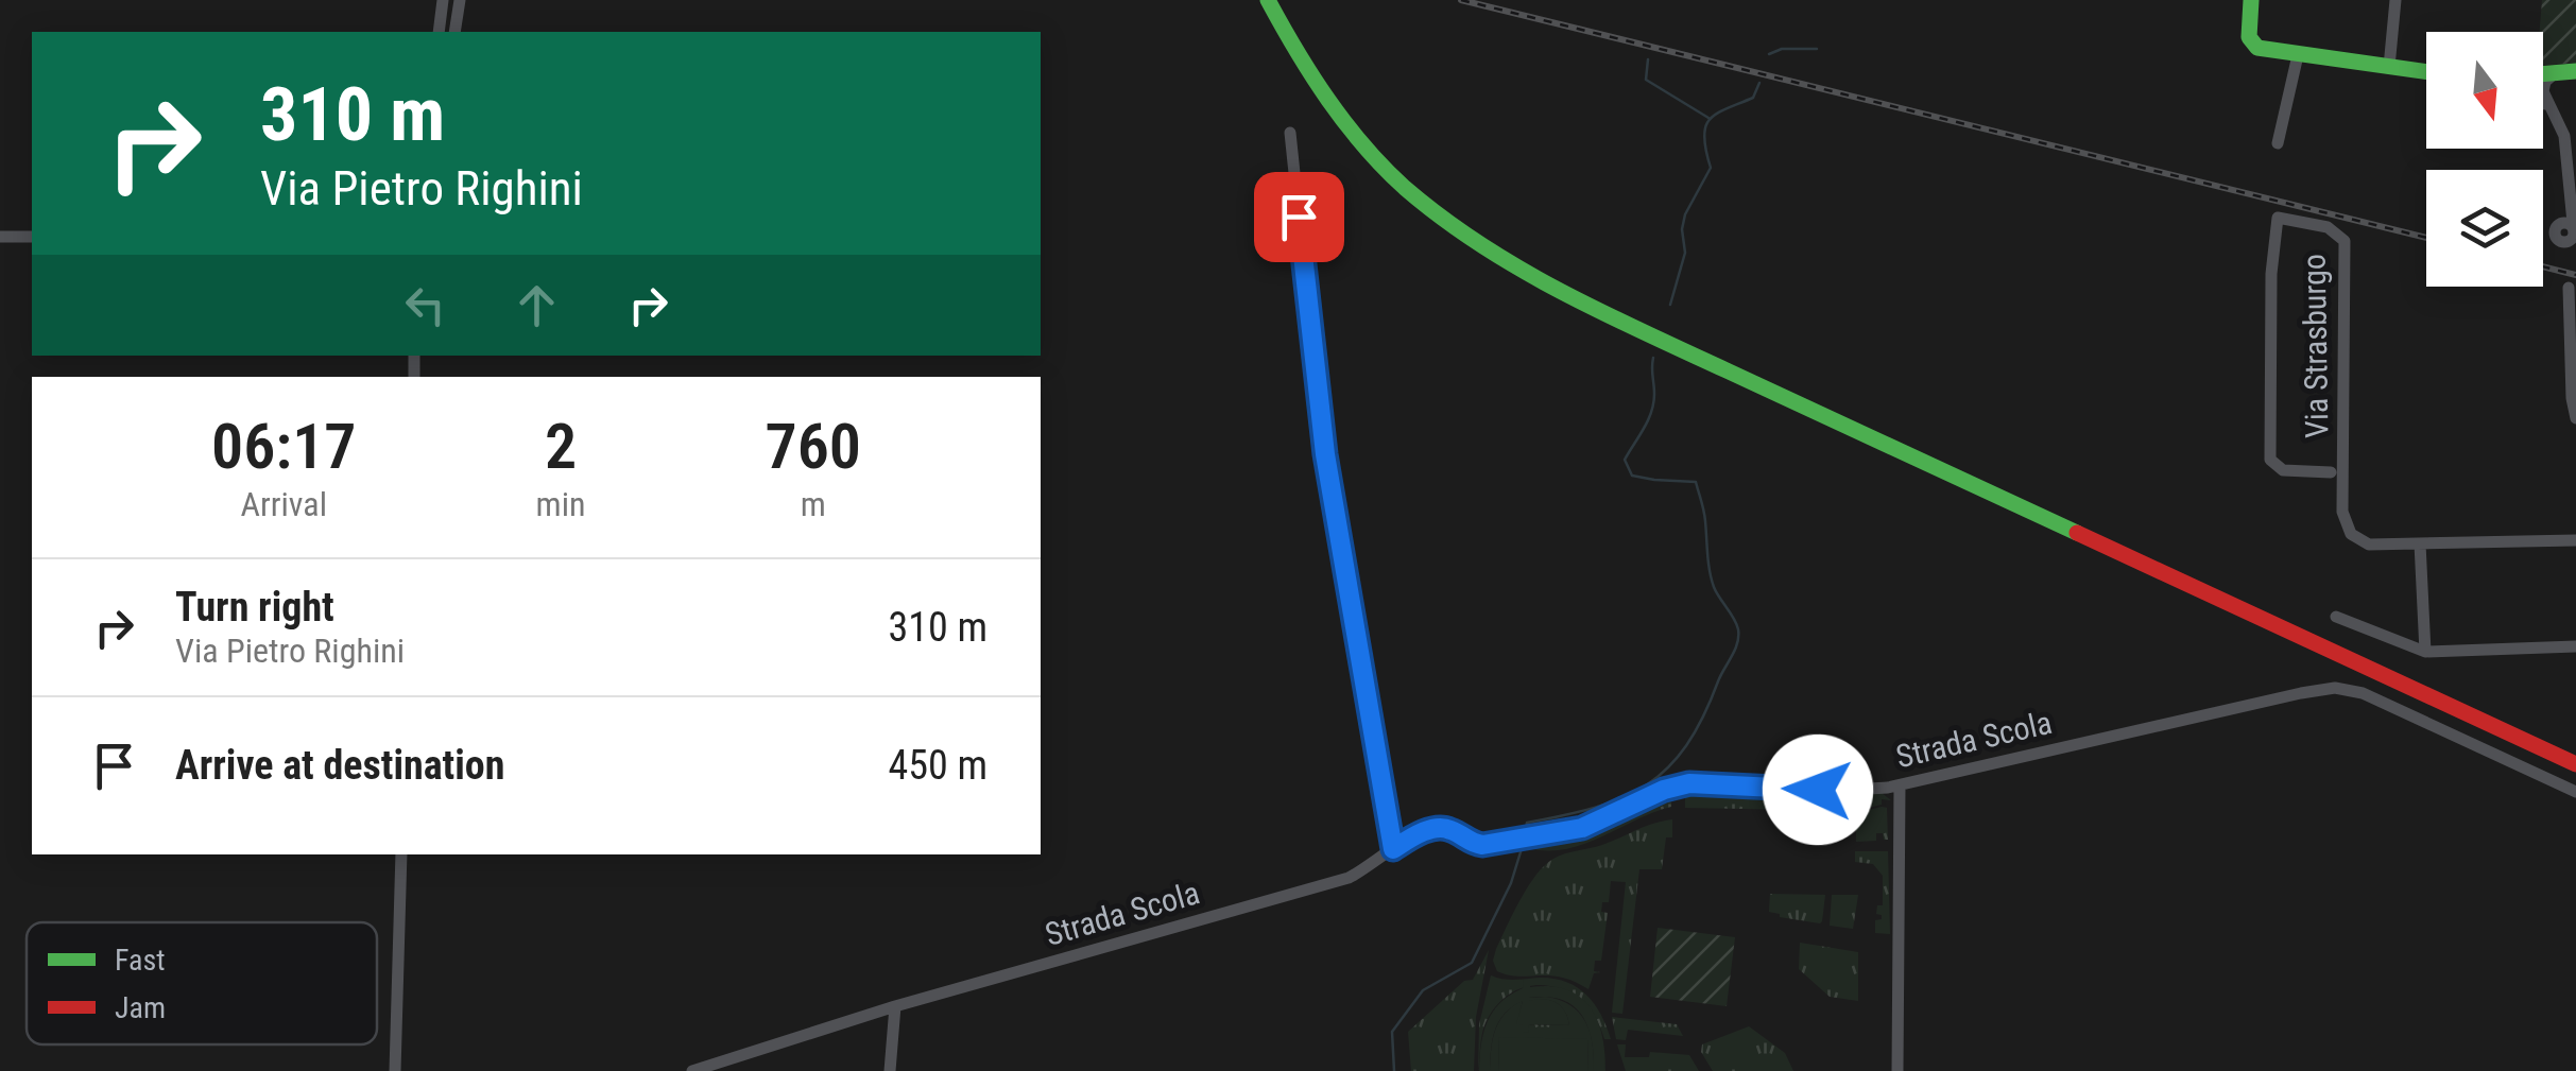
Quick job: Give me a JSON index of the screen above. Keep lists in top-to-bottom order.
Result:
{
  "streets": {
    "street": ["Via Strasburgo", "Strada Scola"]
  },
  "legend": ["Fast", "Jam"],
  "north": "bottom",
  "page": {
    "turn": ["310 m", "Via Pietro Righini"],
    "eta": [
      "06:17",
      "Arrival",
      "2",
      "min",
      "760",
      "m"
    ],
    "list": [
      {
        "name": "Turn right",
        "note": "Via Pietro Righini",
        "value": "310 m"
      },
      {
        "name": "Arrive at destination",
        "value": "450 m"
      }
    ]
  }
}
